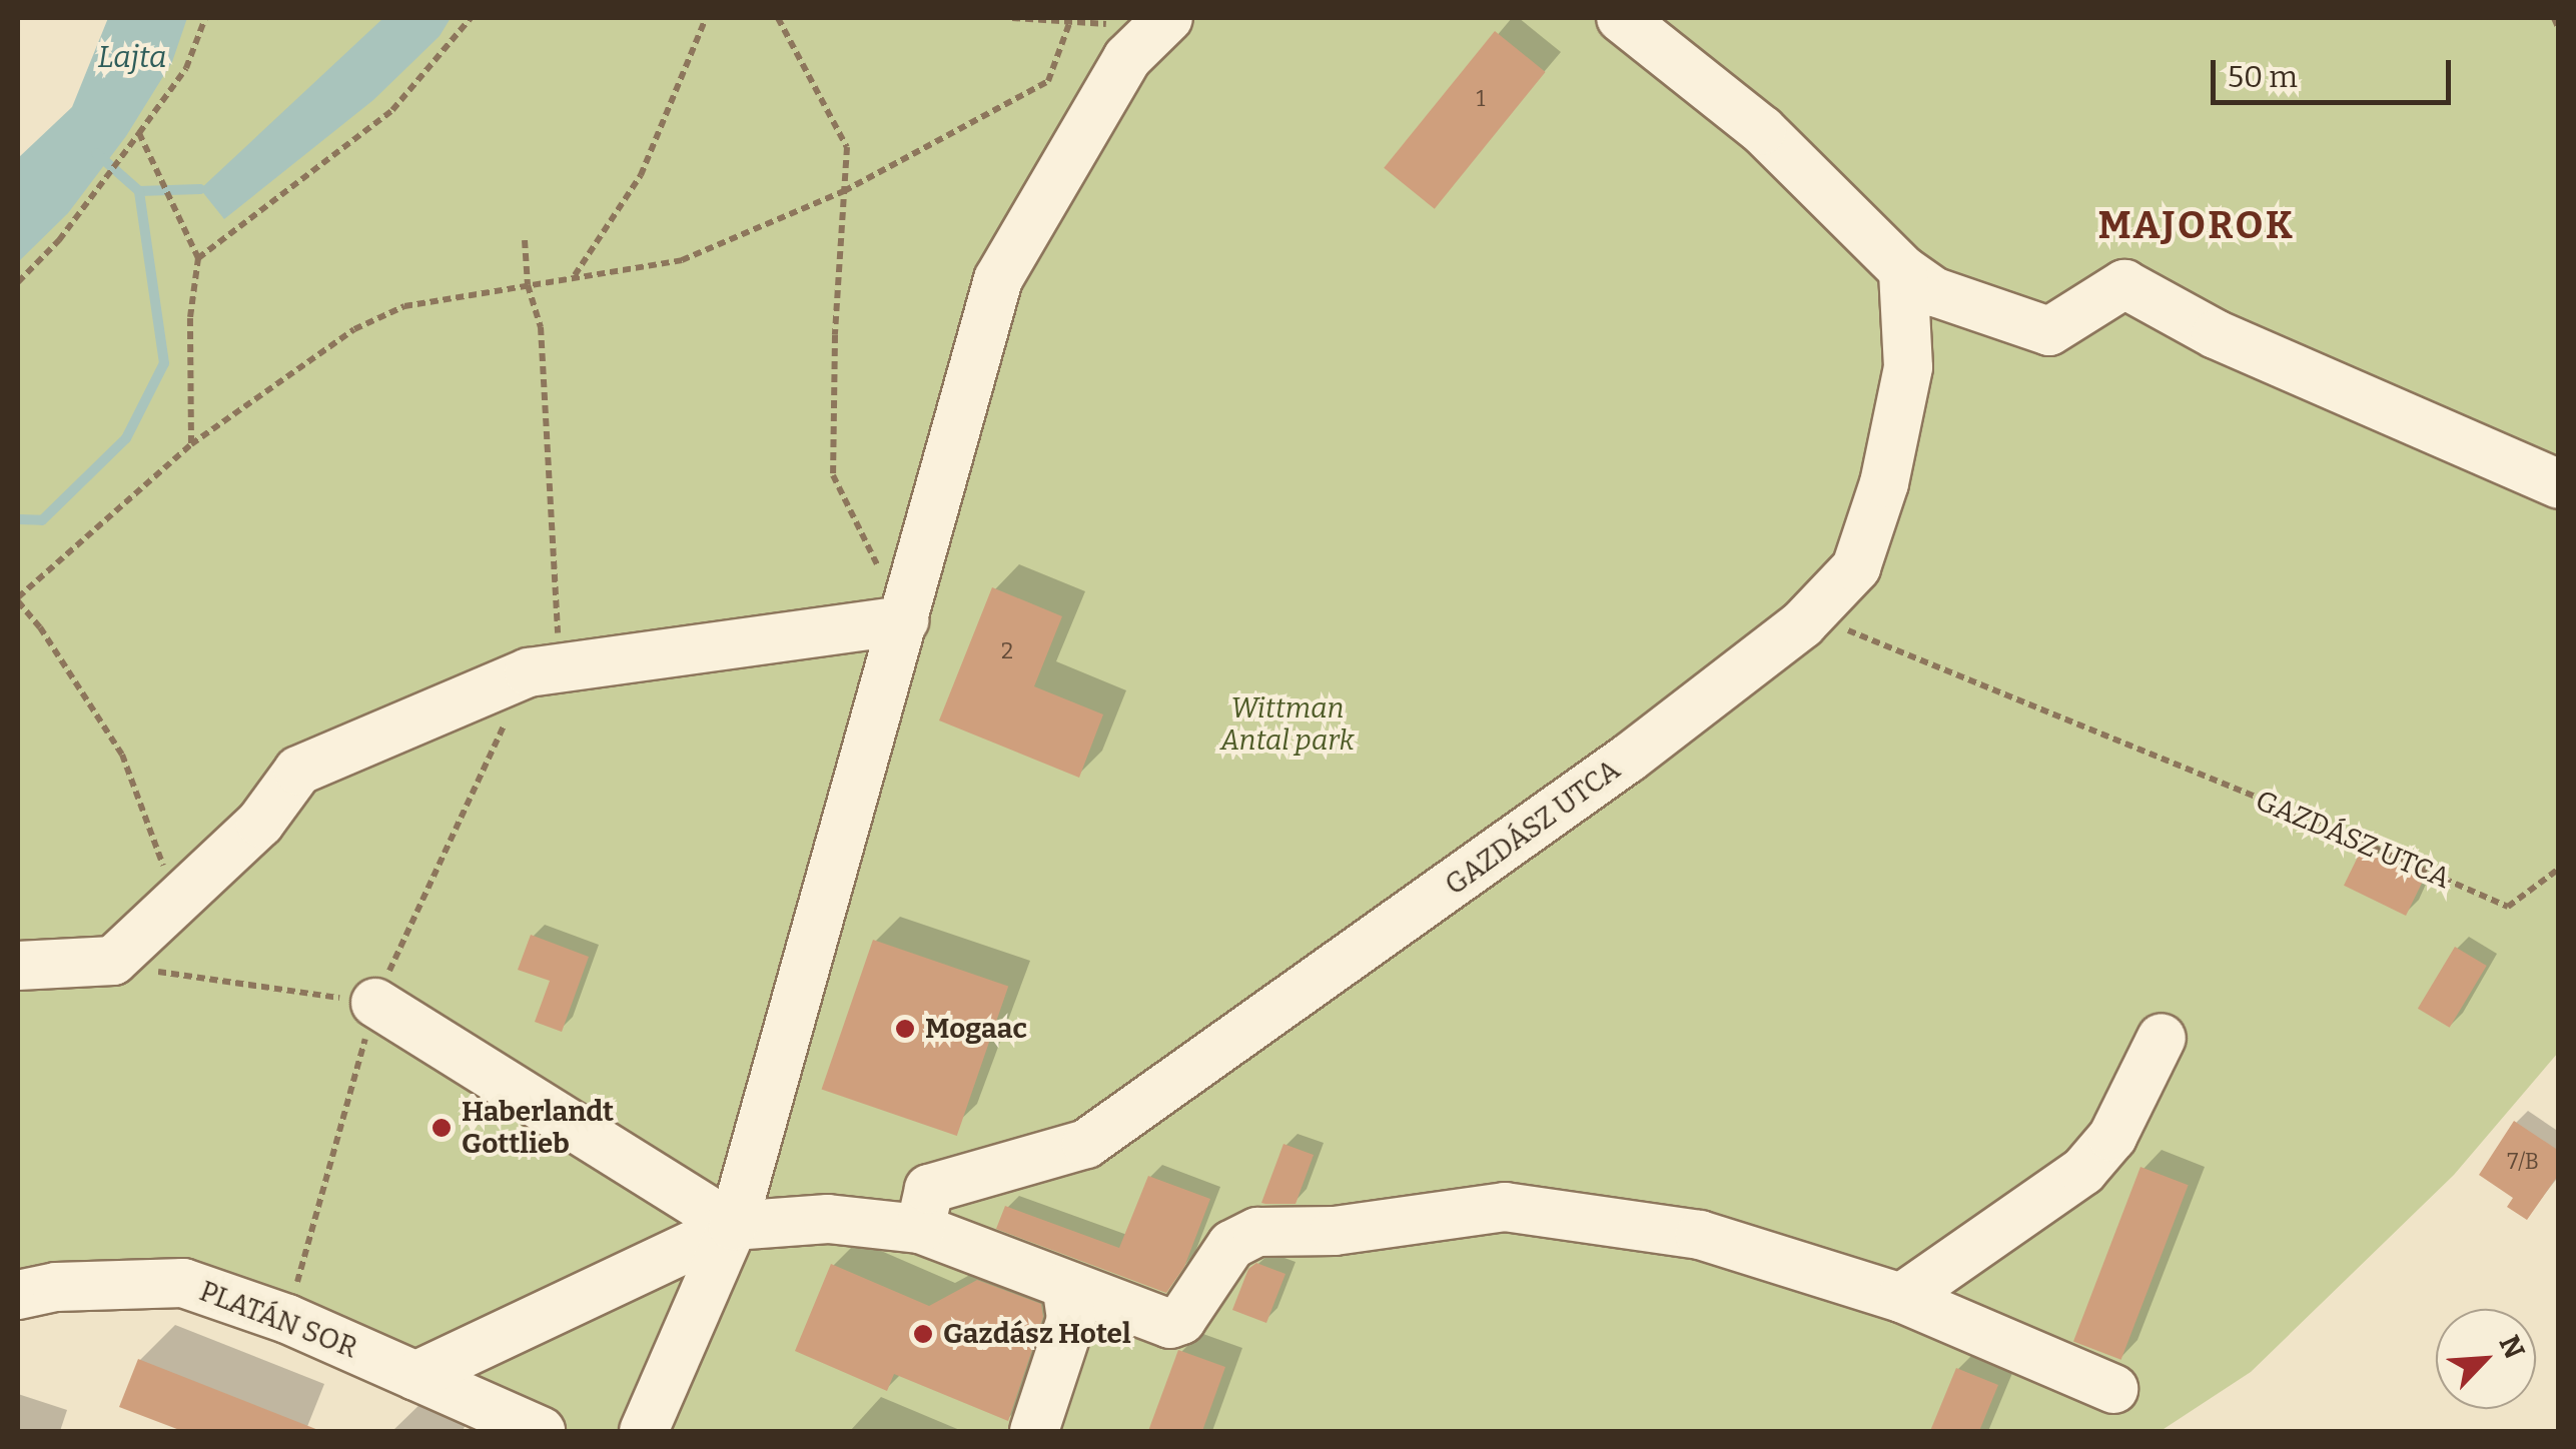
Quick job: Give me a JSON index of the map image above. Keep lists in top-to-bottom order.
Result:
{
  "streets": {
    "street": ["GAZDÁSZ UTCA", "PLATÁN SOR"]
  },
  "districts": ["MAJOROK"],
  "water": ["Lajta"],
  "parks": ["Wittman Antal park"],
  "places": ["Mogaac", "Haberlandt Gottlieb", "Gazdász Hotel"],
  "house_numbers": ["1", "2", "7/B"],
  "scale_bar": "50 m",
  "north": "top right"
}
